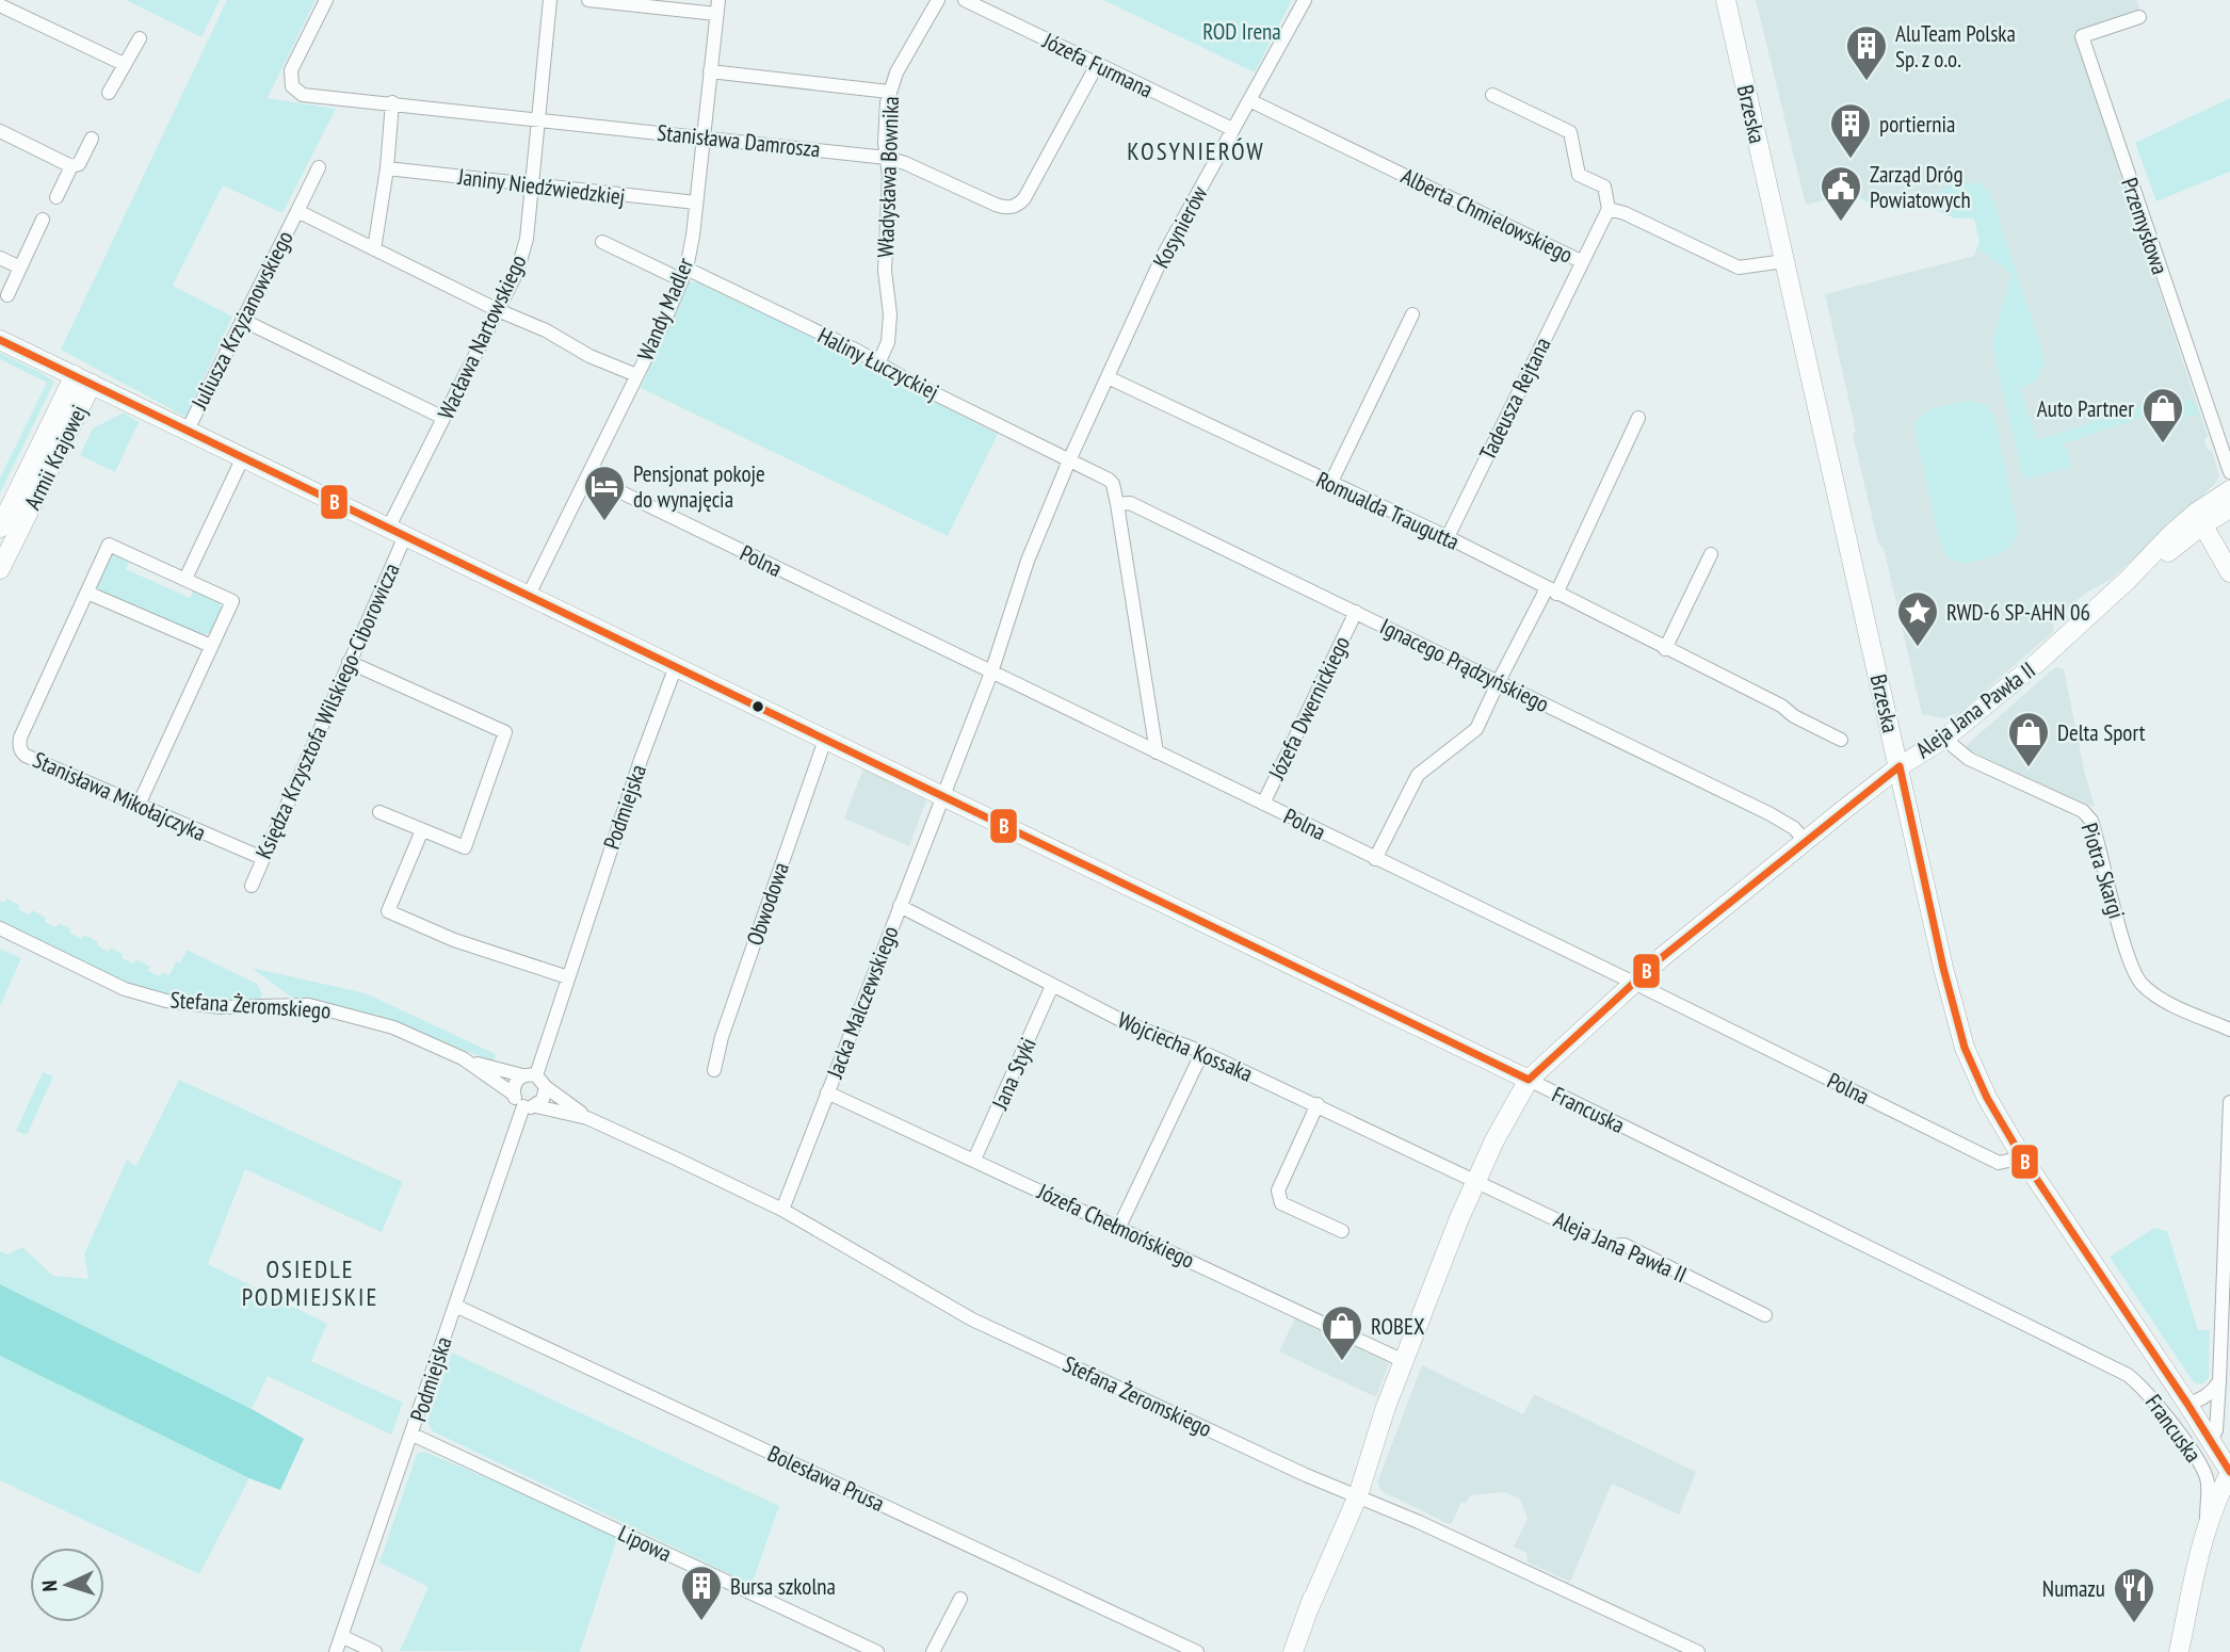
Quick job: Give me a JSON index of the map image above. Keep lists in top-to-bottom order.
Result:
{
  "streets": {
    "street": [
      "Józefa Furmana",
      "Brzeska",
      "Stanisława Damrosza",
      "Władysława Bownika",
      "Janiny Niedźwiedzkiej",
      "Alberta Chmielowskiego",
      "Przemysłowa",
      "Kosynierów",
      "Wandy Madler",
      "Juliusza Krzyżanowskiego",
      "Wacława Nartowskiego",
      "Haliny Łuczyckiej",
      "Tadeusza Rejtana",
      "Armii Krajowej",
      "Romualda Traugutta",
      "Polna",
      "Ignacego Prądzyńskiego",
      "Józefa Dwernickiego",
      "Aleja Jana Pawła II",
      "Księdza Krzysztofa Wilskiego-Ciborowicza",
      "Stanisława Mikołajczyka",
      "Podmiejska",
      "Piotra Skargi",
      "Obwodowa",
      "Jacka Malczewskiego",
      "Stefana Żeromskiego",
      "Wojciecha Kossaka",
      "Jana Styki",
      "Francuska",
      "Józefa Chełmońskiego",
      "Bolesława Prusa",
      "Lipowa"
    ]
  },
  "crossings": [
    ["Józefa Furmana", "Stanisława Damrosza"],
    ["Józefa Furmana", "Kosynierów"],
    ["Brzeska", "Polna"],
    ["Brzeska", "Aleja Jana Pawła II"],
    ["Stanisława Damrosza", "Władysława Bownika"],
    ["Stanisława Damrosza", "Wandy Madler"],
    ["Stanisława Damrosza", "Wacława Nartowskiego"],
    ["Władysława Bownika", "Haliny Łuczyckiej"],
    ["Janiny Niedźwiedzkiej", "Wandy Madler"],
    ["Janiny Niedźwiedzkiej", "Wacława Nartowskiego"],
    ["Alberta Chmielowskiego", "Kosynierów"],
    ["Alberta Chmielowskiego", "Tadeusza Rejtana"],
    ["Kosynierów", "Haliny Łuczyckiej"],
    ["Kosynierów", "Romualda Traugutta"],
    ["Kosynierów", "Polna"],
    ["Kosynierów", "Jacka Malczewskiego"],
    ["Kosynierów", "Francuska"],
    ["Wandy Madler", "Juliusza Krzyżanowskiego"],
    ["Wandy Madler", "Haliny Łuczyckiej"],
    ["Wandy Madler", "Polna"],
    ["Wandy Madler", "Francuska"],
    ["Juliusza Krzyżanowskiego", "Wacława Nartowskiego"],
    ["Juliusza Krzyżanowskiego", "Francuska"],
    ["Wacława Nartowskiego", "Księdza Krzysztofa Wilskiego-Ciborowicza"],
    ["Wacława Nartowskiego", "Francuska"],
    ["Tadeusza Rejtana", "Romualda Traugutta"],
    ["Armii Krajowej", "Francuska"],
    ["Polna", "Józefa Dwernickiego"],
    ["Polna", "Aleja Jana Pawła II"],
    ["Ignacego Prądzyńskiego", "Józefa Dwernickiego"],
    ["Ignacego Prądzyńskiego", "Aleja Jana Pawła II"],
    ["Aleja Jana Pawła II", "Piotra Skargi"],
    ["Aleja Jana Pawła II", "Stefana Żeromskiego"],
    ["Aleja Jana Pawła II", "Wojciecha Kossaka"],
    ["Aleja Jana Pawła II", "Francuska"],
    ["Aleja Jana Pawła II", "Józefa Chełmońskiego"],
    ["Księdza Krzysztofa Wilskiego-Ciborowicza", "Stanisława Mikołajczyka"],
    ["Księdza Krzysztofa Wilskiego-Ciborowicza", "Francuska"],
    ["Podmiejska", "Stefana Żeromskiego"],
    ["Podmiejska", "Francuska"],
    ["Podmiejska", "Bolesława Prusa"],
    ["Podmiejska", "Lipowa"],
    ["Obwodowa", "Francuska"],
    ["Jacka Malczewskiego", "Stefana Żeromskiego"],
    ["Jacka Malczewskiego", "Wojciecha Kossaka"],
    ["Jacka Malczewskiego", "Francuska"],
    ["Jacka Malczewskiego", "Józefa Chełmońskiego"],
    ["Wojciecha Kossaka", "Jana Styki"],
    ["Jana Styki", "Józefa Chełmońskiego"]
  ],
  "districts": ["KOSYNIERÓW", "OSIEDLE PODMIEJSKIE"],
  "parks": ["ROD Irena"],
  "places": {
    "building": ["AluTeam Polska Sp. z o.o.", "portiernia", "Bursa szkolna"],
    "public building": ["Zarząd Dróg Powiatowych"],
    "shop": ["Auto Partner", "Delta Sport", "ROBEX"],
    "hotel": ["Pensjonat pokoje do wynajęcia"],
    "place": ["RWD-6 SP-AHN 06"],
    "restaurant": ["Numazu"]
  },
  "lines": ["transit line B"],
  "north": "left"
}
